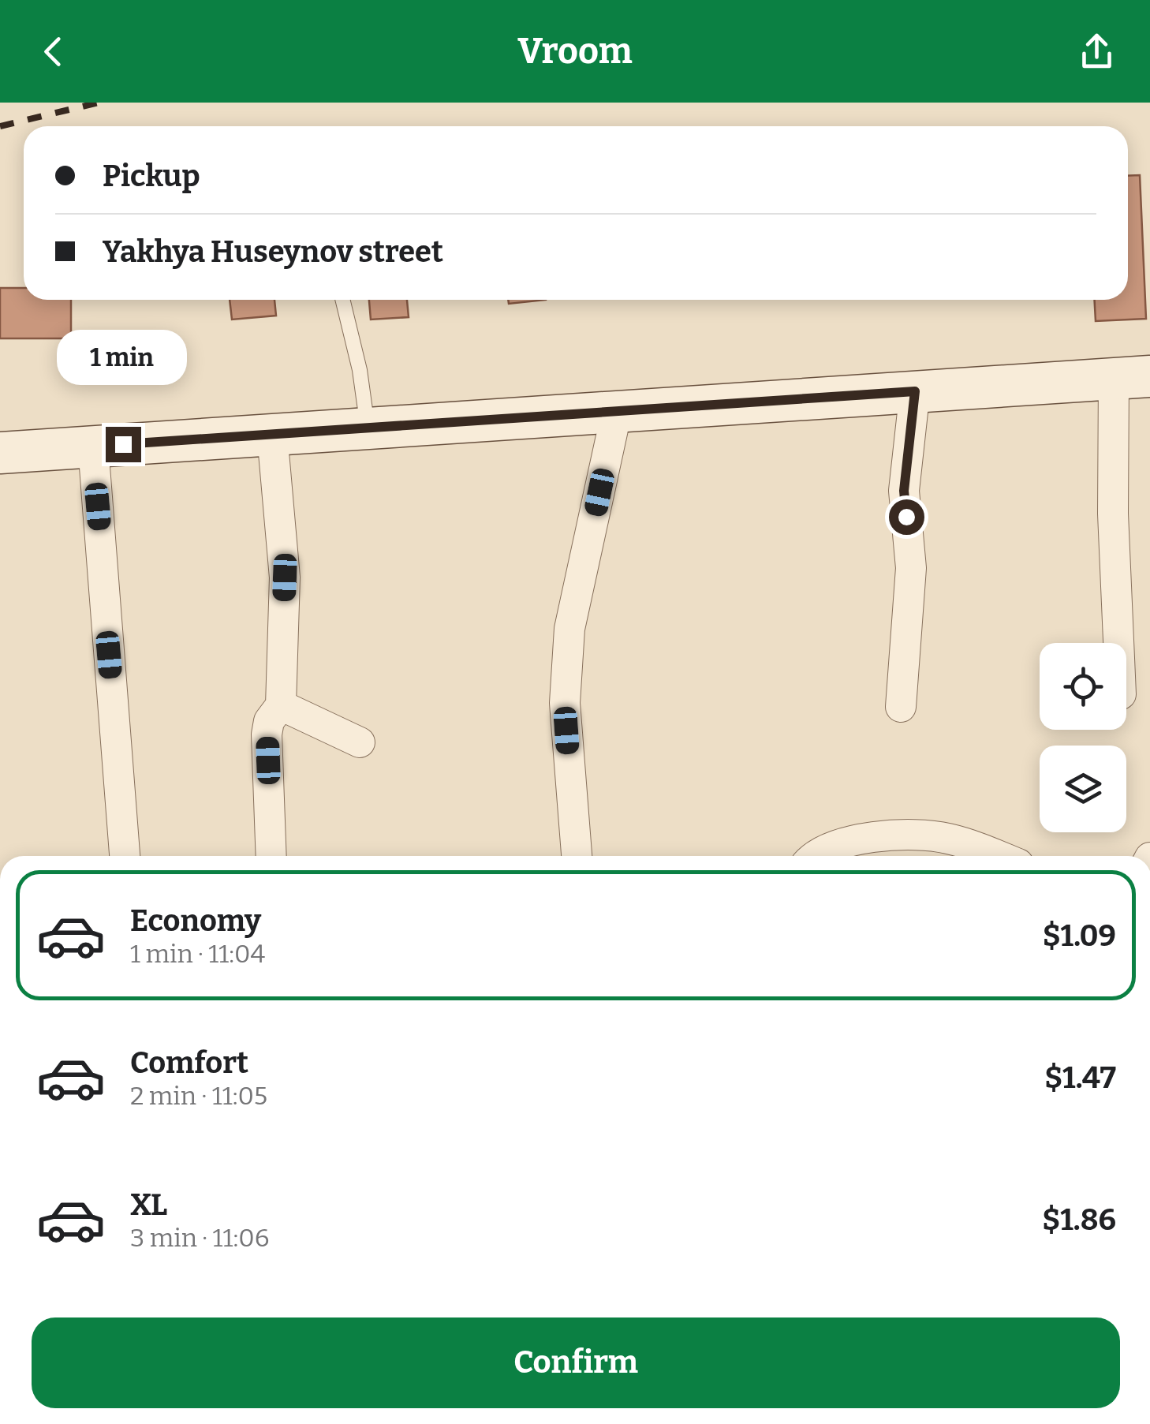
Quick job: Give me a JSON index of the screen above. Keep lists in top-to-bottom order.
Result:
{
  "page": {
    "header": "Vroom",
    "banner": ["Pickup", "Yakhya Huseynov street"],
    "bubble": "1 min",
    "list": [
      {
        "name": "Economy",
        "note": "1 min · 11:04",
        "value": "$1.09"
      },
      {
        "name": "Comfort",
        "note": "2 min · 11:05",
        "value": "$1.47"
      },
      {
        "name": "XL",
        "note": "3 min · 11:06",
        "value": "$1.86"
      }
    ],
    "buttons": "Confirm"
  }
}
